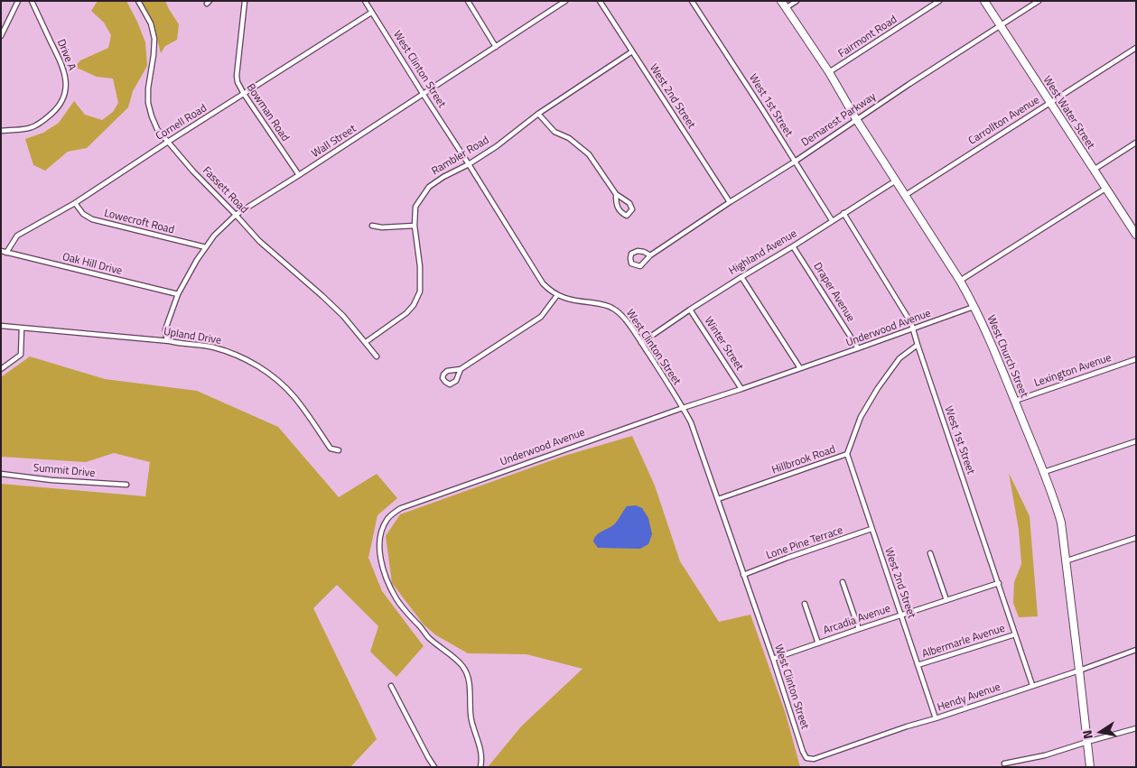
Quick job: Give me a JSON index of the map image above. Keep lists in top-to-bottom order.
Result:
{
  "streets": {
    "main road": ["West Water Street", "West Church Street"],
    "street": [
      "Fairmont Road",
      "Drive A",
      "West Clinton Street",
      "West 2nd Street",
      "West 1st Street",
      "Bowman Road",
      "Demarest Parkway",
      "Carrollton Avenue",
      "Cornell Road",
      "Wall Street",
      "Rambler Road",
      "Fassett Road",
      "Lowecroft Road",
      "Highland Avenue",
      "Oak Hill Drive",
      "Draper Avenue",
      "Underwood Avenue",
      "Upland Drive",
      "Winter Street",
      "Lexington Avenue",
      "Hillbrook Road",
      "Summit Drive",
      "Lone Pine Terrace",
      "Arcadia Avenue",
      "Albermarle Avenue",
      "Hendy Avenue"
    ]
  },
  "crossings": [
    ["Fairmont Road", "West Church Street"],
    ["West Clinton Street", "Cornell Road"],
    ["West Clinton Street", "Wall Street"],
    ["West Clinton Street", "Rambler Road"],
    ["West Clinton Street", "Highland Avenue"],
    ["West Clinton Street", "Underwood Avenue"],
    ["West Clinton Street", "Hillbrook Road"],
    ["West Clinton Street", "Lone Pine Terrace"],
    ["West Clinton Street", "Arcadia Avenue"],
    ["West Clinton Street", "Hendy Avenue"],
    ["West 2nd Street", "Demarest Parkway"],
    ["West 2nd Street", "Rambler Road"],
    ["West 2nd Street", "Hillbrook Road"],
    ["West 2nd Street", "Lone Pine Terrace"],
    ["West 2nd Street", "Arcadia Avenue"],
    ["West 2nd Street", "Albermarle Avenue"],
    ["West 2nd Street", "Hendy Avenue"],
    ["West 1st Street", "Demarest Parkway"],
    ["West 1st Street", "Highland Avenue"],
    ["West 1st Street", "Underwood Avenue"],
    ["West 1st Street", "Hillbrook Road"],
    ["West 1st Street", "Arcadia Avenue"],
    ["West 1st Street", "Albermarle Avenue"],
    ["West 1st Street", "Hendy Avenue"],
    ["Bowman Road", "Cornell Road"],
    ["Bowman Road", "Wall Street"],
    ["West Water Street", "Demarest Parkway"],
    ["West Water Street", "Carrollton Avenue"],
    ["Demarest Parkway", "West Church Street"],
    ["Carrollton Avenue", "West Church Street"],
    ["Cornell Road", "Fassett Road"],
    ["Cornell Road", "Lowecroft Road"],
    ["Cornell Road", "Oak Hill Drive"],
    ["Wall Street", "Fassett Road"],
    ["Wall Street", "Lowecroft Road"],
    ["Wall Street", "Oak Hill Drive"],
    ["Wall Street", "Upland Drive"],
    ["Rambler Road", "Fassett Road"],
    ["Highland Avenue", "Draper Avenue"],
    ["Highland Avenue", "Winter Street"],
    ["Highland Avenue", "West Church Street"],
    ["Draper Avenue", "Underwood Avenue"],
    ["Underwood Avenue", "Winter Street"],
    ["Underwood Avenue", "West Church Street"],
    ["West Church Street", "Lexington Avenue"],
    ["West Church Street", "Hendy Avenue"]
  ],
  "north": "left"
}
